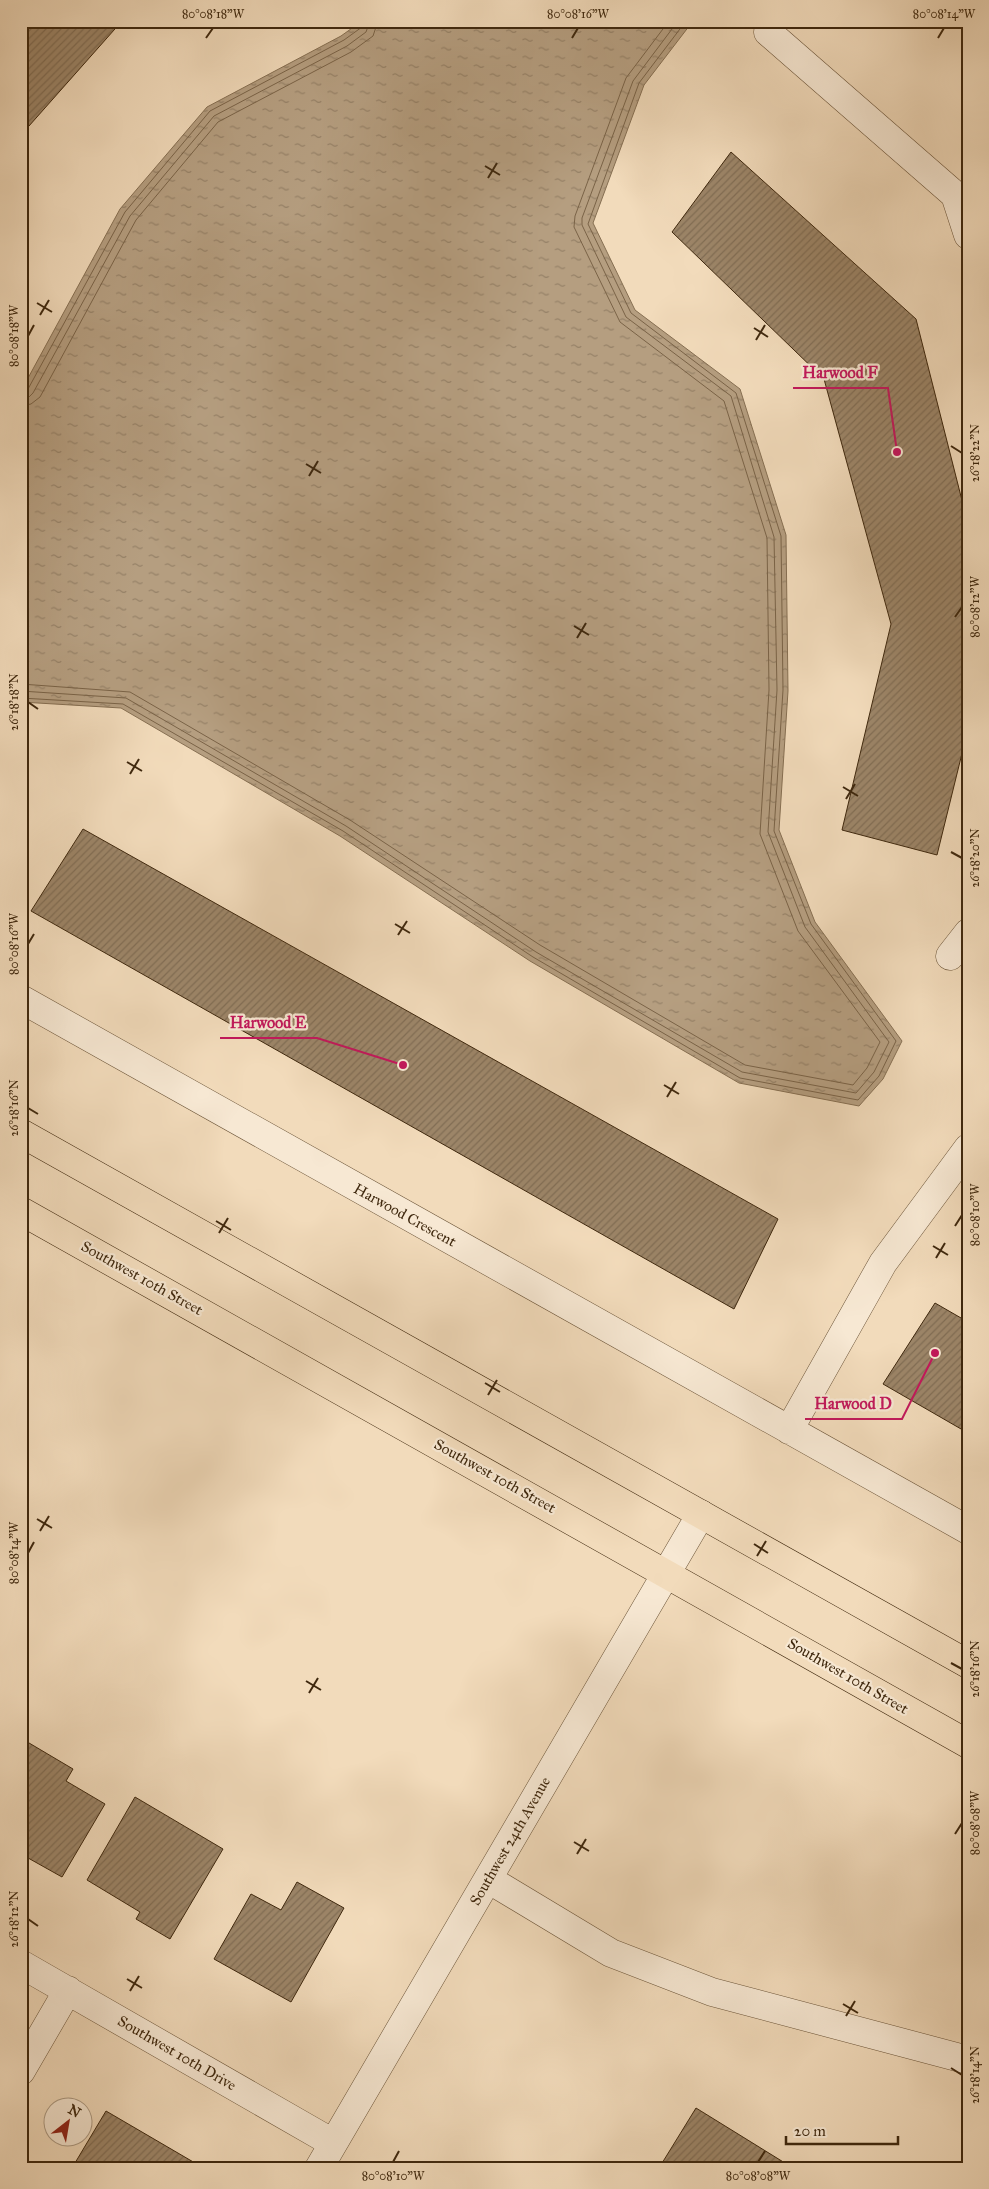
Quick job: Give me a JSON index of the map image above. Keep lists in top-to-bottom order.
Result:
{
  "streets": {
    "main road": ["Southwest 10th Street"],
    "street": ["Harwood Crescent", "Southwest 24th Avenue", "Southwest 10th Drive"]
  },
  "crossings": [
    ["Southwest 10th Street", "Southwest 24th Avenue"],
    ["Southwest 24th Avenue", "Southwest 10th Drive"]
  ],
  "places": ["Harwood F", "Harwood E", "Harwood D"],
  "scale_bar": "20 m",
  "north": "top right",
  "coordinates": [
    "80°08'18\"W",
    "80°08'16\"W",
    "80°08'14\"W",
    "26°18'22\"N",
    "80°08'12\"W",
    "26°18'18\"N",
    "26°18'20\"N",
    "26°18'16\"N",
    "80°08'10\"W",
    "80°08'08\"W",
    "26°18'12\"N",
    "26°18'14\"N"
  ]
}
